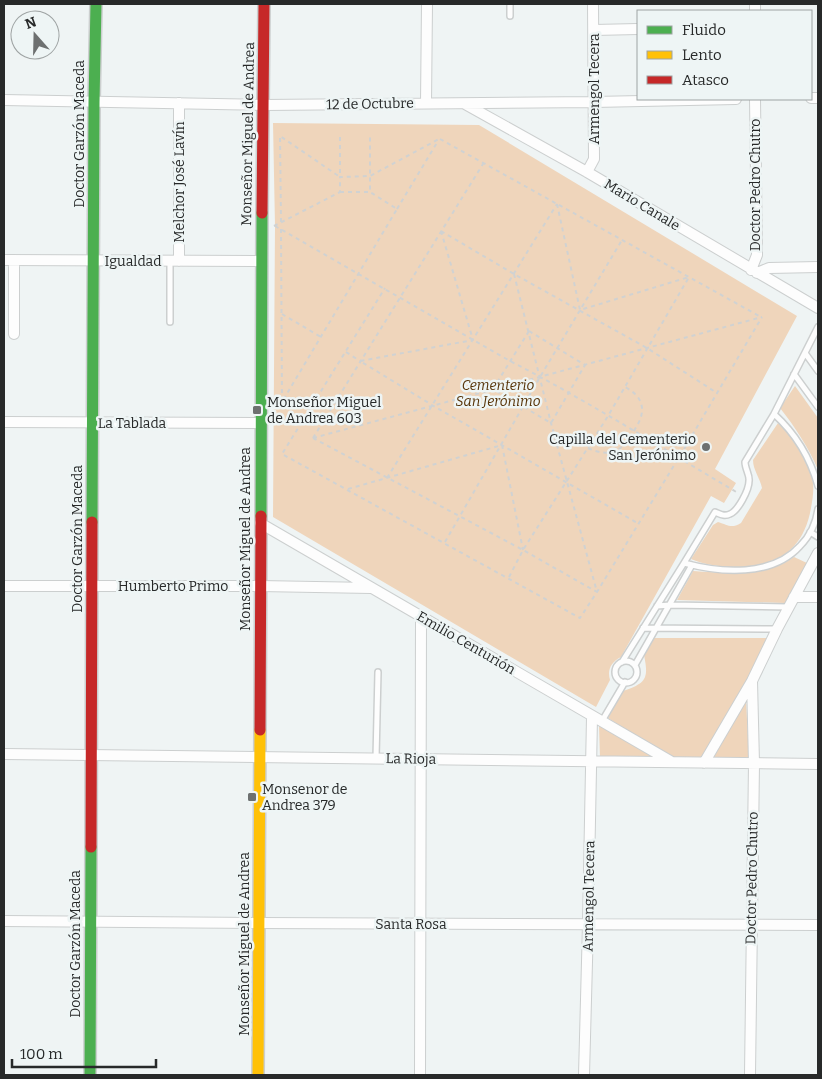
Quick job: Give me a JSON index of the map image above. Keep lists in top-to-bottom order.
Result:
{
  "streets": {
    "main road": ["Doctor Garzón Maceda", "Monseñor Miguel de Andrea"],
    "street": [
      "Armengol Tecera",
      "12 de Octubre",
      "Melchor José Lavín",
      "Doctor Pedro Chutro",
      "Mario Canale",
      "Igualdad",
      "La Tablada",
      "Humberto Primo",
      "Emilio Centurión",
      "La Rioja",
      "Santa Rosa"
    ]
  },
  "crossings": [
    ["Armengol Tecera", "12 de Octubre"],
    ["Armengol Tecera", "Mario Canale"],
    ["Armengol Tecera", "Emilio Centurión"],
    ["Armengol Tecera", "La Rioja"],
    ["Armengol Tecera", "Santa Rosa"],
    ["12 de Octubre", "Doctor Garzón Maceda"],
    ["12 de Octubre", "Monseñor Miguel de Andrea"],
    ["12 de Octubre", "Melchor José Lavín"],
    ["12 de Octubre", "Mario Canale"],
    ["Doctor Garzón Maceda", "Igualdad"],
    ["Doctor Garzón Maceda", "La Tablada"],
    ["Doctor Garzón Maceda", "Humberto Primo"],
    ["Doctor Garzón Maceda", "La Rioja"],
    ["Doctor Garzón Maceda", "Santa Rosa"],
    ["Monseñor Miguel de Andrea", "Igualdad"],
    ["Monseñor Miguel de Andrea", "La Tablada"],
    ["Monseñor Miguel de Andrea", "Humberto Primo"],
    ["Monseñor Miguel de Andrea", "Emilio Centurión"],
    ["Monseñor Miguel de Andrea", "La Rioja"],
    ["Monseñor Miguel de Andrea", "Santa Rosa"],
    ["Melchor José Lavín", "Igualdad"],
    ["Doctor Pedro Chutro", "Mario Canale"],
    ["Doctor Pedro Chutro", "La Rioja"],
    ["Doctor Pedro Chutro", "Santa Rosa"],
    ["Humberto Primo", "Emilio Centurión"],
    ["Emilio Centurión", "La Rioja"]
  ],
  "parks": ["Cementerio San Jerónimo"],
  "places": {
    "transit": ["Monseñor Miguel de Andrea 603", "Monsenor de Andrea 379"],
    "other": ["Capilla del Cementerio San Jerónimo"]
  },
  "legend": ["Fluido", "Lento", "Atasco"],
  "scale_bar": "100 m",
  "north": "top"
}
